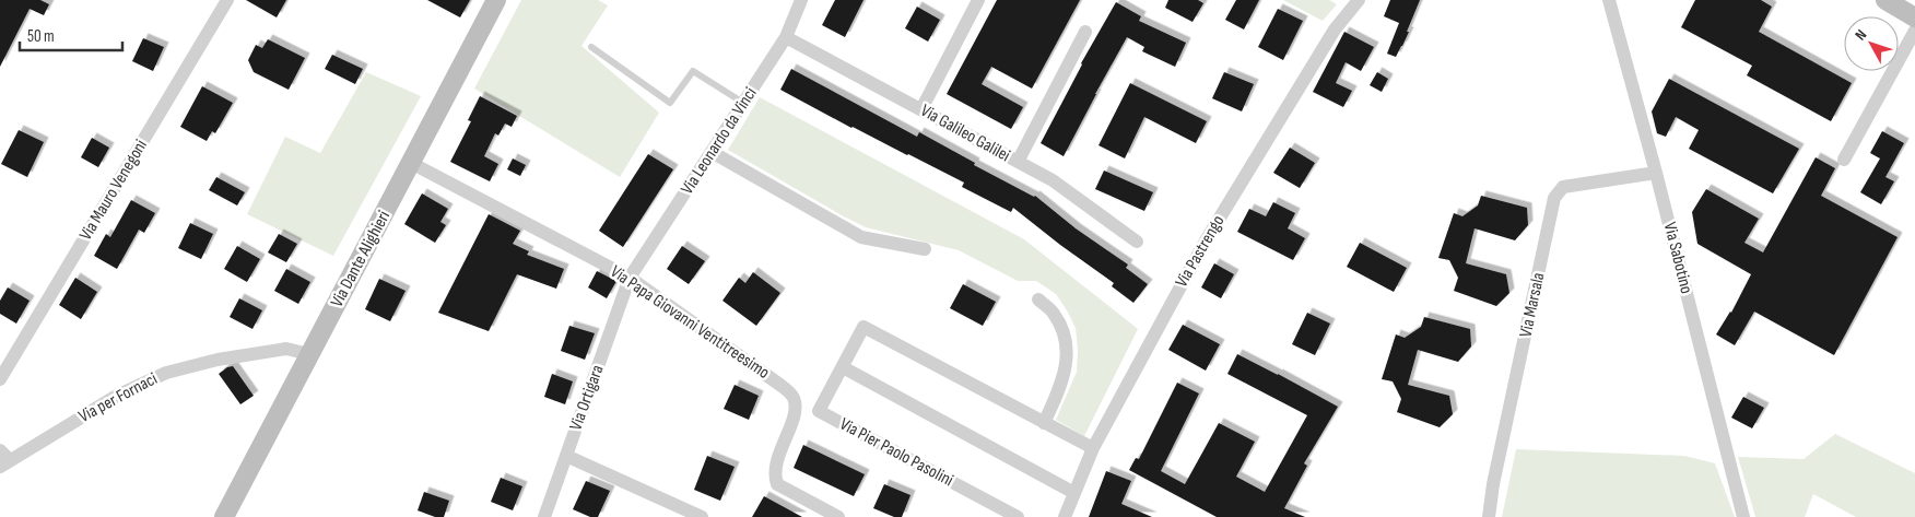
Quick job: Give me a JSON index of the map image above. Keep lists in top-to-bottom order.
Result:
{
  "streets": {
    "street": [
      "Via Galileo Galilei",
      "Via Leonardo da Vinci",
      "Via Mauro Venegoni",
      "Via Pastrengo",
      "Via Sabotino",
      "Via Dante Alighieri",
      "Via Marsala",
      "Via Papa Giovanni Ventitreesimo",
      "Via per Fornaci",
      "Via Ortigara",
      "Via Pier Paolo Pasolini"
    ]
  },
  "crossings": [
    ["Via Galileo Galilei", "Via Leonardo da Vinci"],
    ["Via Leonardo da Vinci", "Via Papa Giovanni Ventitreesimo"],
    ["Via Leonardo da Vinci", "Via Ortigara"],
    ["Via Pastrengo", "Via Pier Paolo Pasolini"],
    ["Via Sabotino", "Via Marsala"],
    ["Via Dante Alighieri", "Via Papa Giovanni Ventitreesimo"],
    ["Via Dante Alighieri", "Via per Fornaci"],
    ["Via Papa Giovanni Ventitreesimo", "Via Ortigara"]
  ],
  "scale_bar": "50 m",
  "north": "top left"
}
